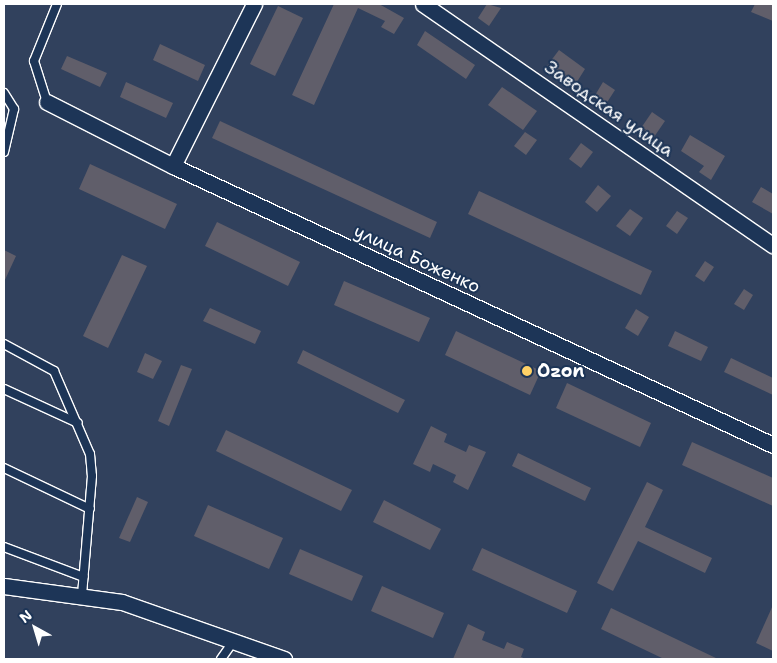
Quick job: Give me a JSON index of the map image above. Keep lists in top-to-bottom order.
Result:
{
  "streets": {
    "street": ["Заводская улица", "улица Боженко"]
  },
  "places": ["Ozon"],
  "north": "top left"
}
